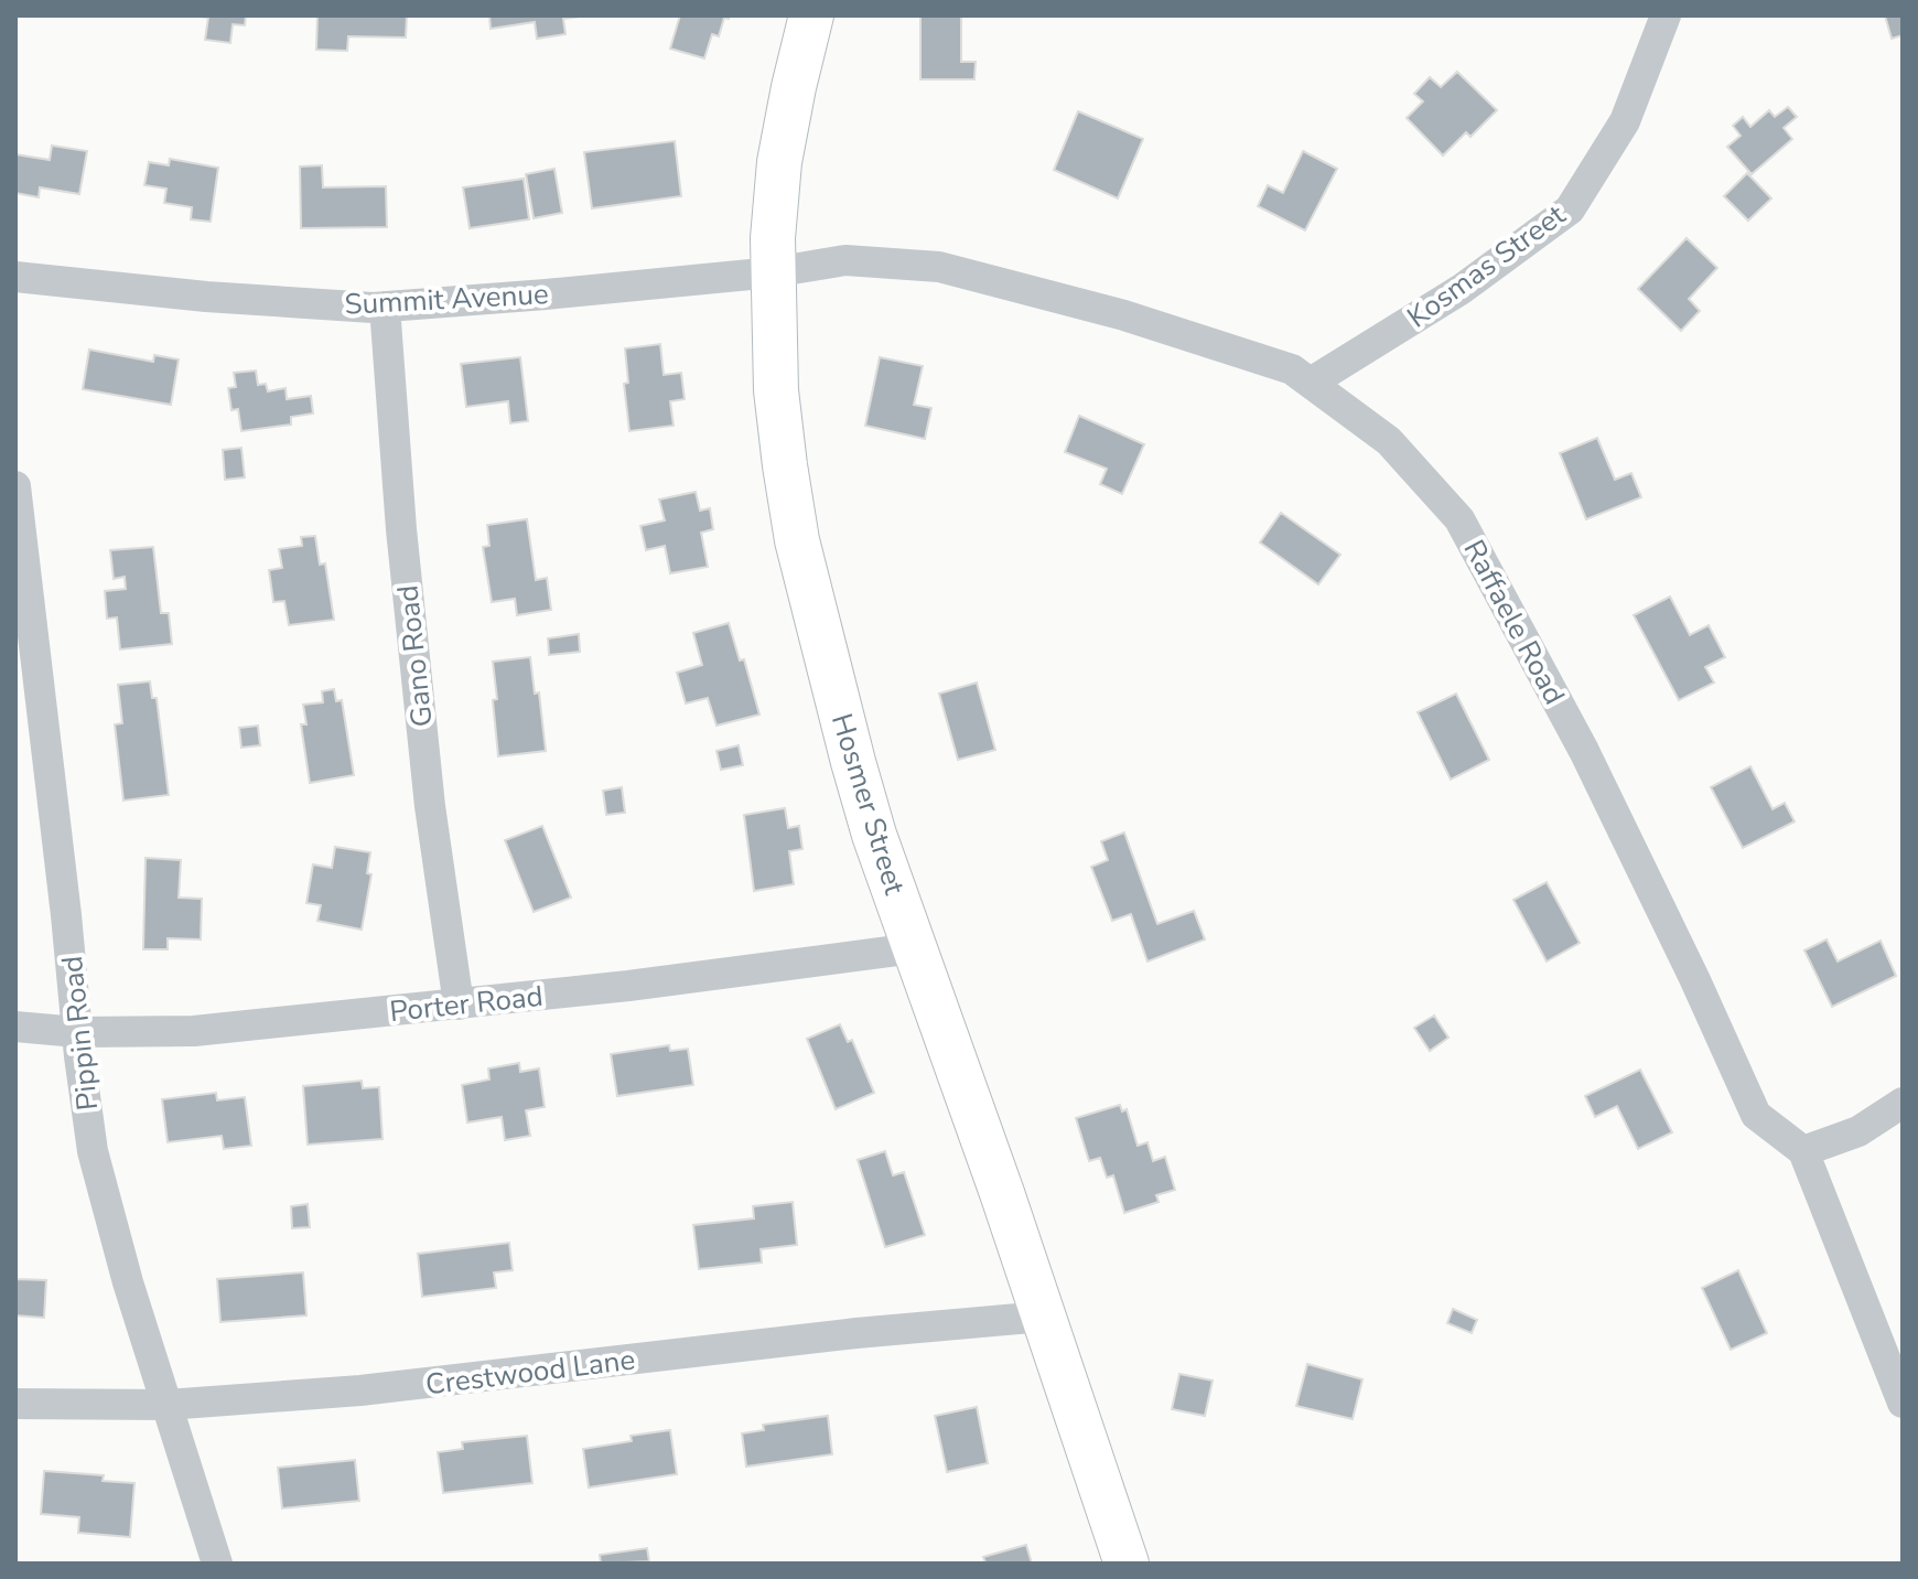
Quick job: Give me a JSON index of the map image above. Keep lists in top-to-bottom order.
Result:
{
  "streets": {
    "street": [
      "Kosmas Street",
      "Summit Avenue",
      "Raffaele Road",
      "Gano Road",
      "Hosmer Street",
      "Porter Road",
      "Pippin Road",
      "Crestwood Lane"
    ]
  },
  "crossings": [
    ["Kosmas Street", "Raffaele Road"],
    ["Summit Avenue", "Raffaele Road"],
    ["Summit Avenue", "Gano Road"],
    ["Summit Avenue", "Hosmer Street"],
    ["Raffaele Road", "Hosmer Street"],
    ["Gano Road", "Porter Road"],
    ["Hosmer Street", "Porter Road"],
    ["Hosmer Street", "Crestwood Lane"],
    ["Porter Road", "Pippin Road"],
    ["Pippin Road", "Crestwood Lane"]
  ]
}
